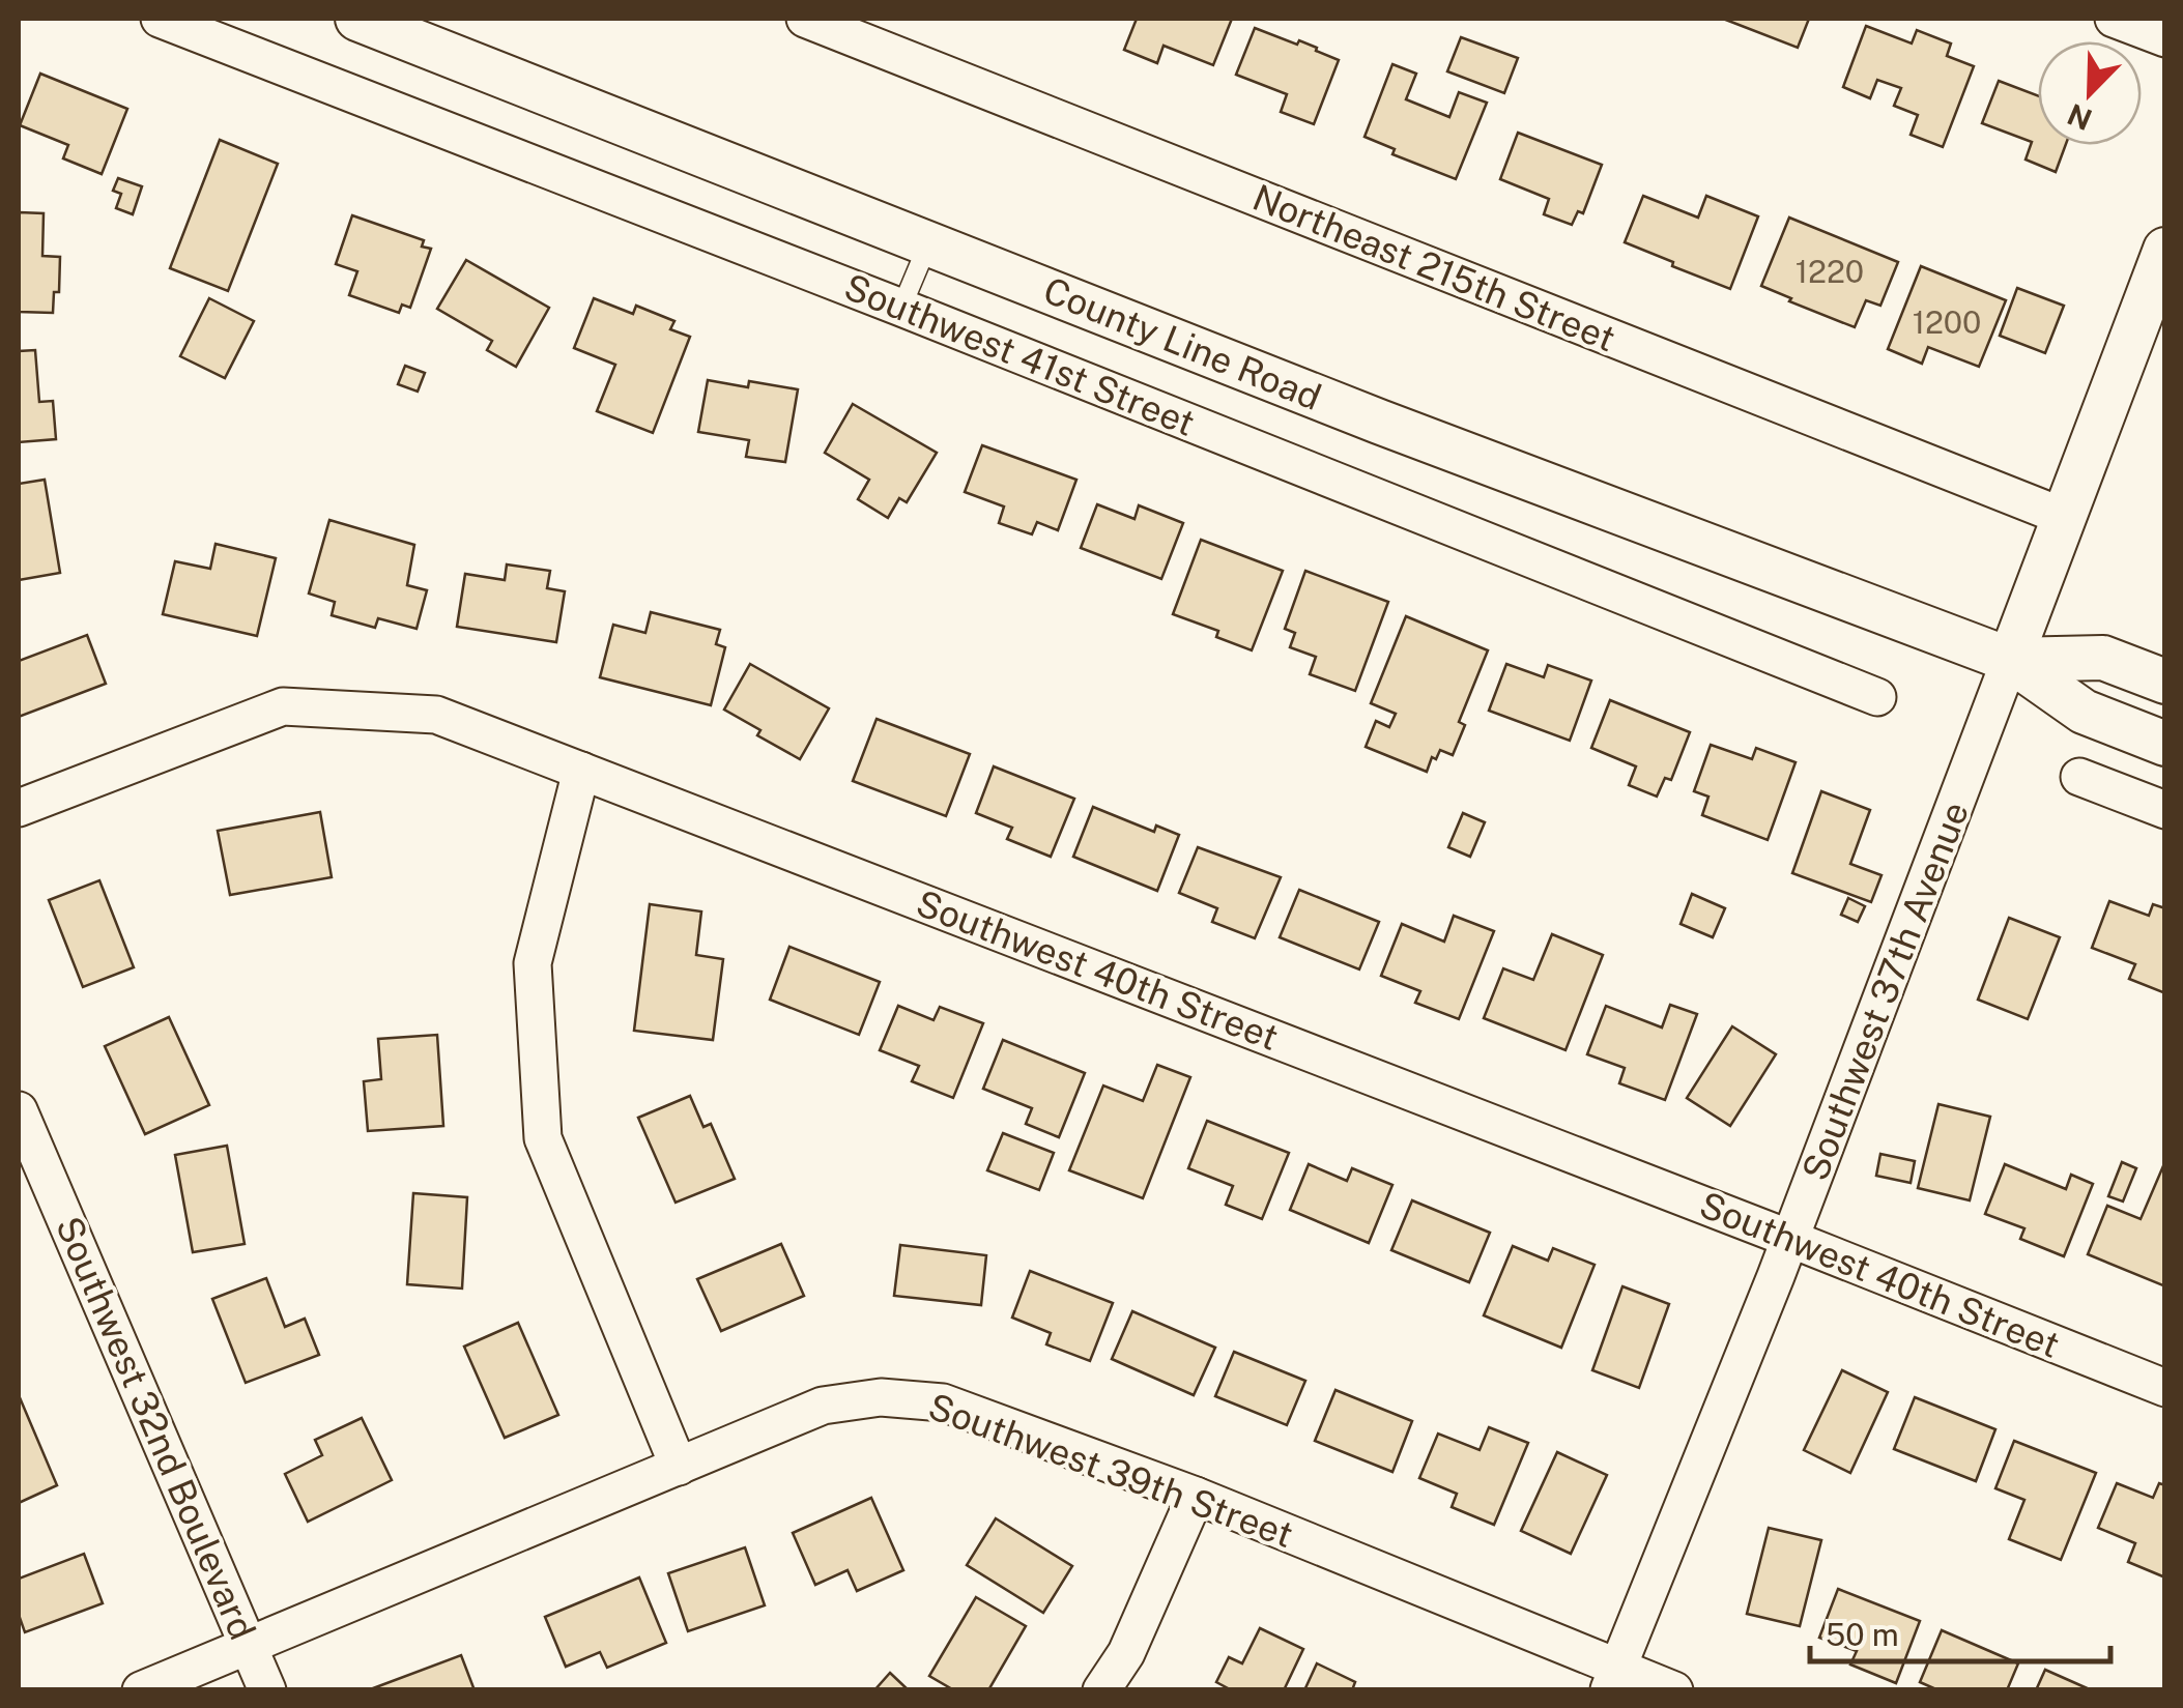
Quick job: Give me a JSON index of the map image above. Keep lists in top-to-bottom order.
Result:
{
  "streets": {
    "street": [
      "Northeast 215th Street",
      "County Line Road",
      "Southwest 41st Street",
      "Southwest 40th Street",
      "Southwest 37th Avenue",
      "Southwest 32nd Boulevard",
      "Southwest 39th Street"
    ]
  },
  "crossings": [
    ["County Line Road", "Southwest 37th Avenue"],
    ["Southwest 40th Street", "Southwest 37th Avenue"],
    ["Southwest 37th Avenue", "Southwest 39th Street"],
    ["Southwest 32nd Boulevard", "Southwest 39th Street"]
  ],
  "house_numbers": ["1220", "1200"],
  "scale_bar": "50 m",
  "north": "bottom left"
}
